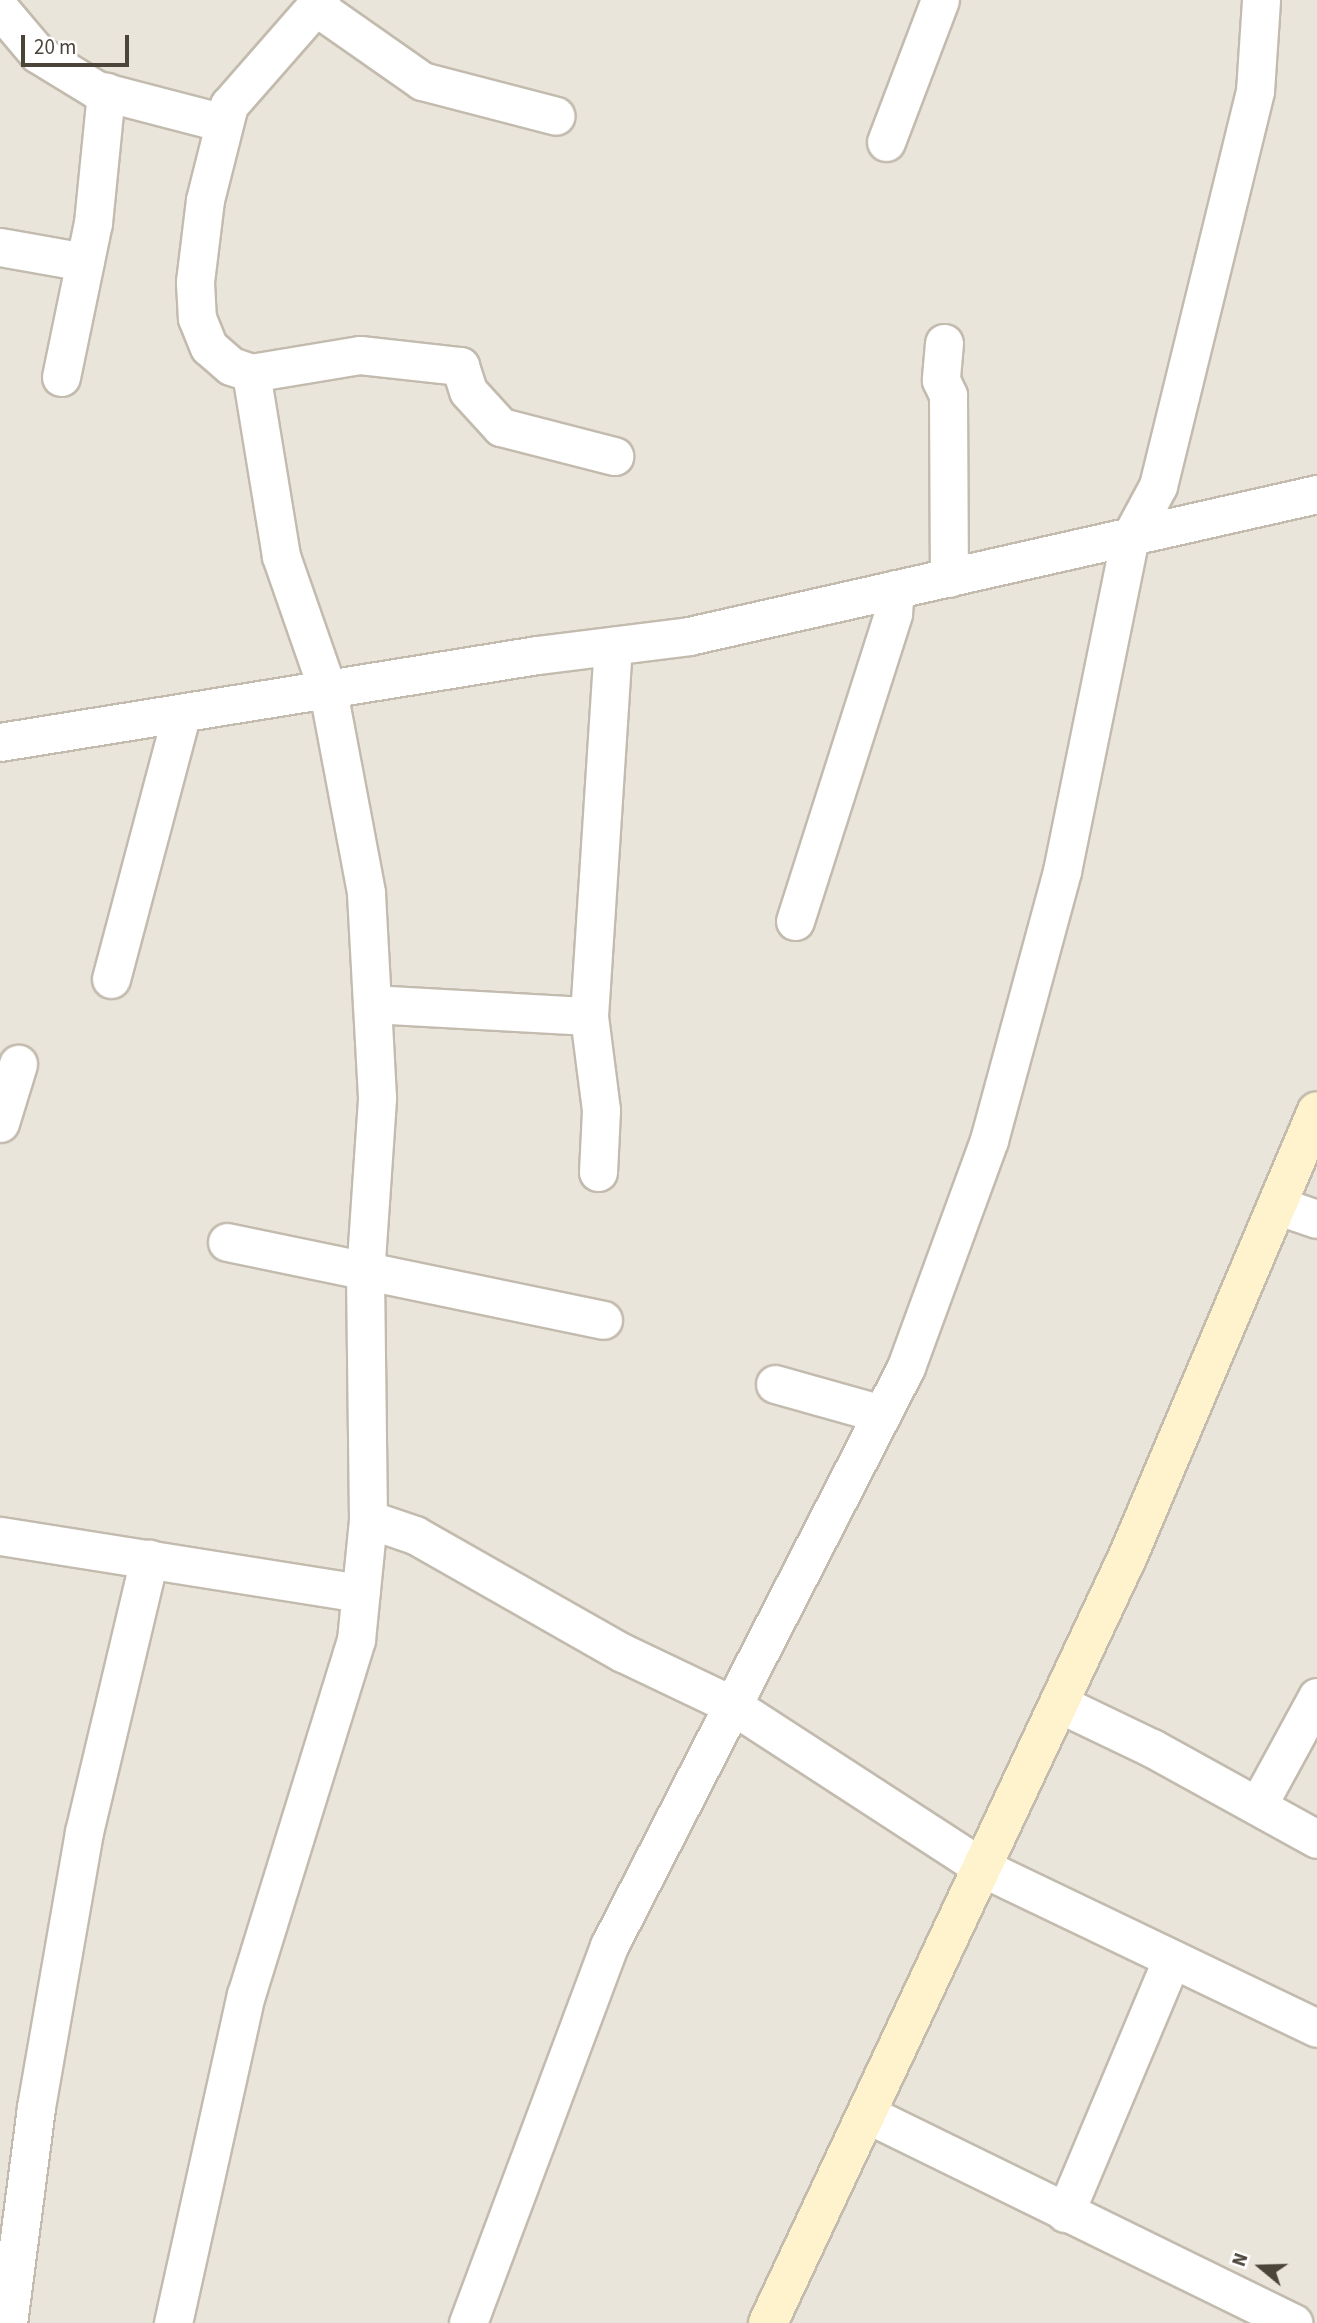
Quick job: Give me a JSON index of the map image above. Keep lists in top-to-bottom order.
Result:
{
  "scale_bar": "20 m",
  "north": "left"
}
